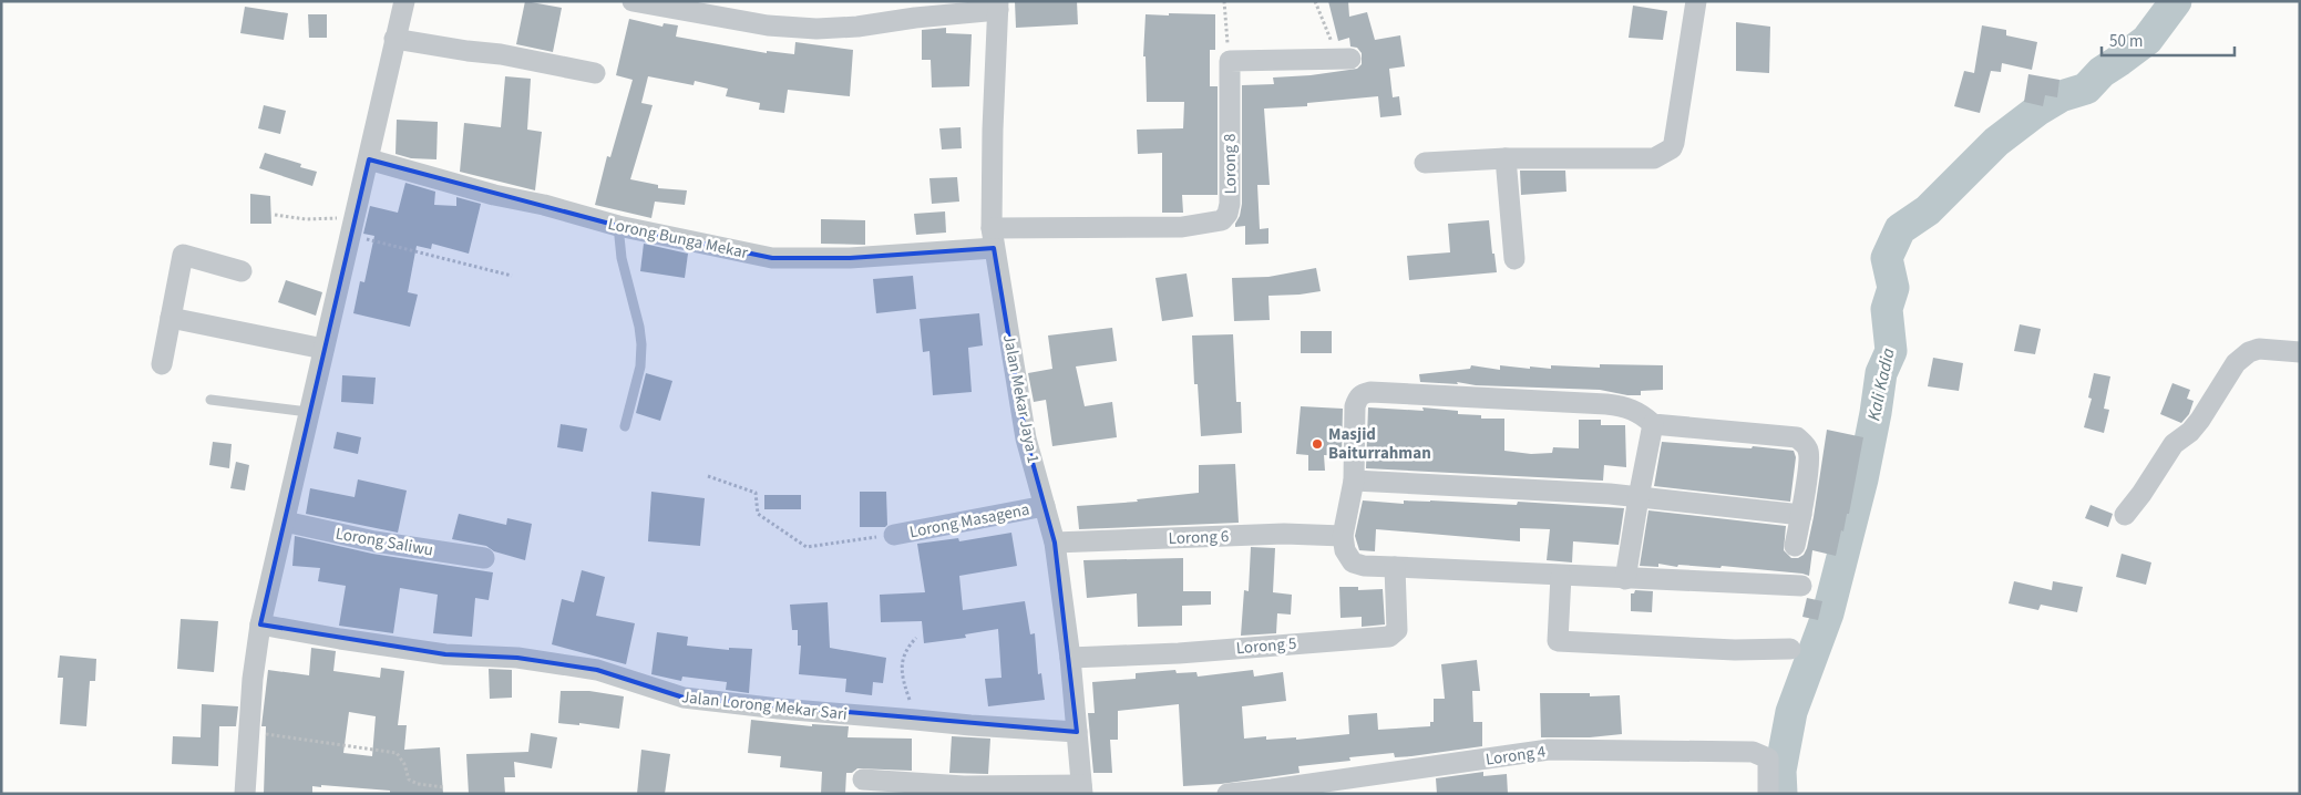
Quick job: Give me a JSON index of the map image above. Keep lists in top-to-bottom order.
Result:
{
  "streets": {
    "street": [
      "Lorong 8",
      "Lorong Bunga Mekar",
      "Jalan Mekar Jaya 1",
      "Lorong Masagena",
      "Lorong 6",
      "Lorong Saliwu",
      "Lorong 5",
      "Jalan Lorong Mekar Sari",
      "Lorong 4"
    ]
  },
  "crossings": [
    ["Lorong 8", "Lorong Bunga Mekar"],
    ["Lorong 8", "Jalan Mekar Jaya 1"],
    ["Lorong Bunga Mekar", "Jalan Mekar Jaya 1"],
    ["Jalan Mekar Jaya 1", "Lorong Masagena"],
    ["Jalan Mekar Jaya 1", "Lorong 6"],
    ["Jalan Mekar Jaya 1", "Lorong 5"],
    ["Jalan Mekar Jaya 1", "Jalan Lorong Mekar Sari"]
  ],
  "water": ["Kali Kadia"],
  "places": ["Masjid Baiturrahman"],
  "scale_bar": "50 m"
}
